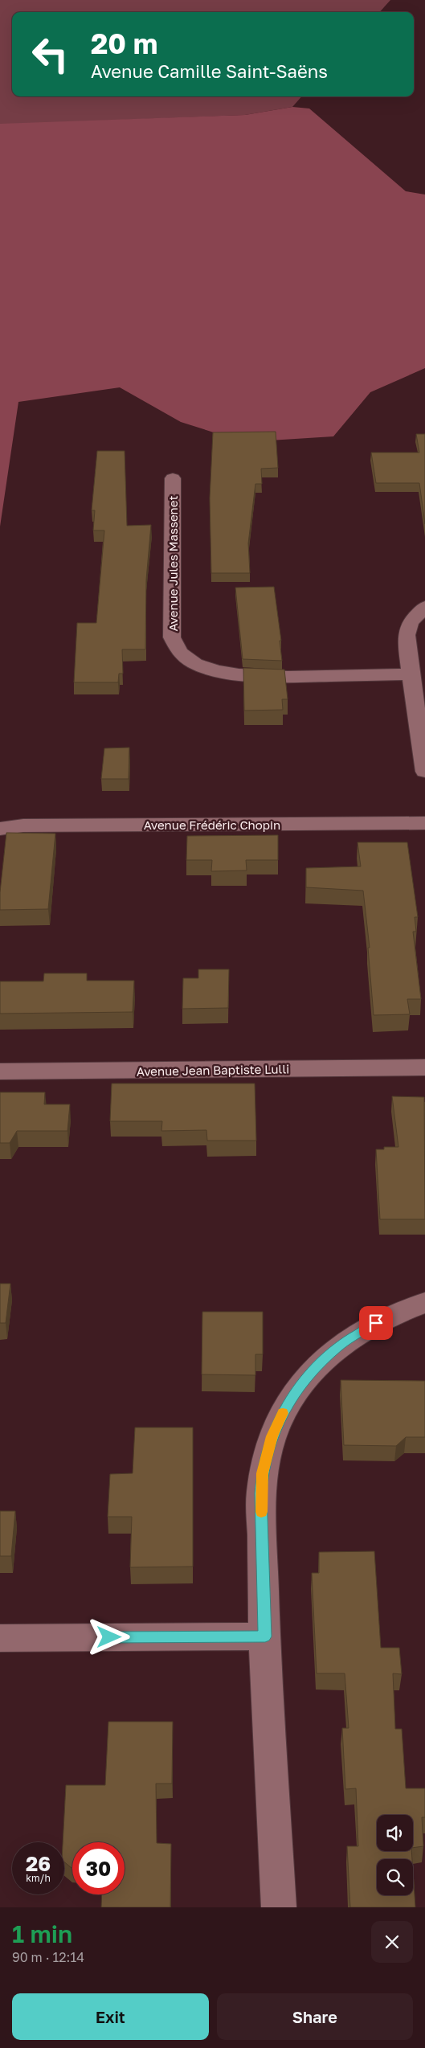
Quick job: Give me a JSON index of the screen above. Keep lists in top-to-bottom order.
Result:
{
  "streets": {
    "street": ["Avenue Jules Massenet", "Avenue Frédéric Chopin", "Avenue Jean Baptiste Lulli"]
  },
  "page": {
    "turn": ["20 m", "Avenue Camille Saint-Saëns"],
    "speed": "26 km/h",
    "limit": "30",
    "heading": ["1 min", "90 m · 12:14"],
    "buttons": ["Exit", "Share"]
  }
}
